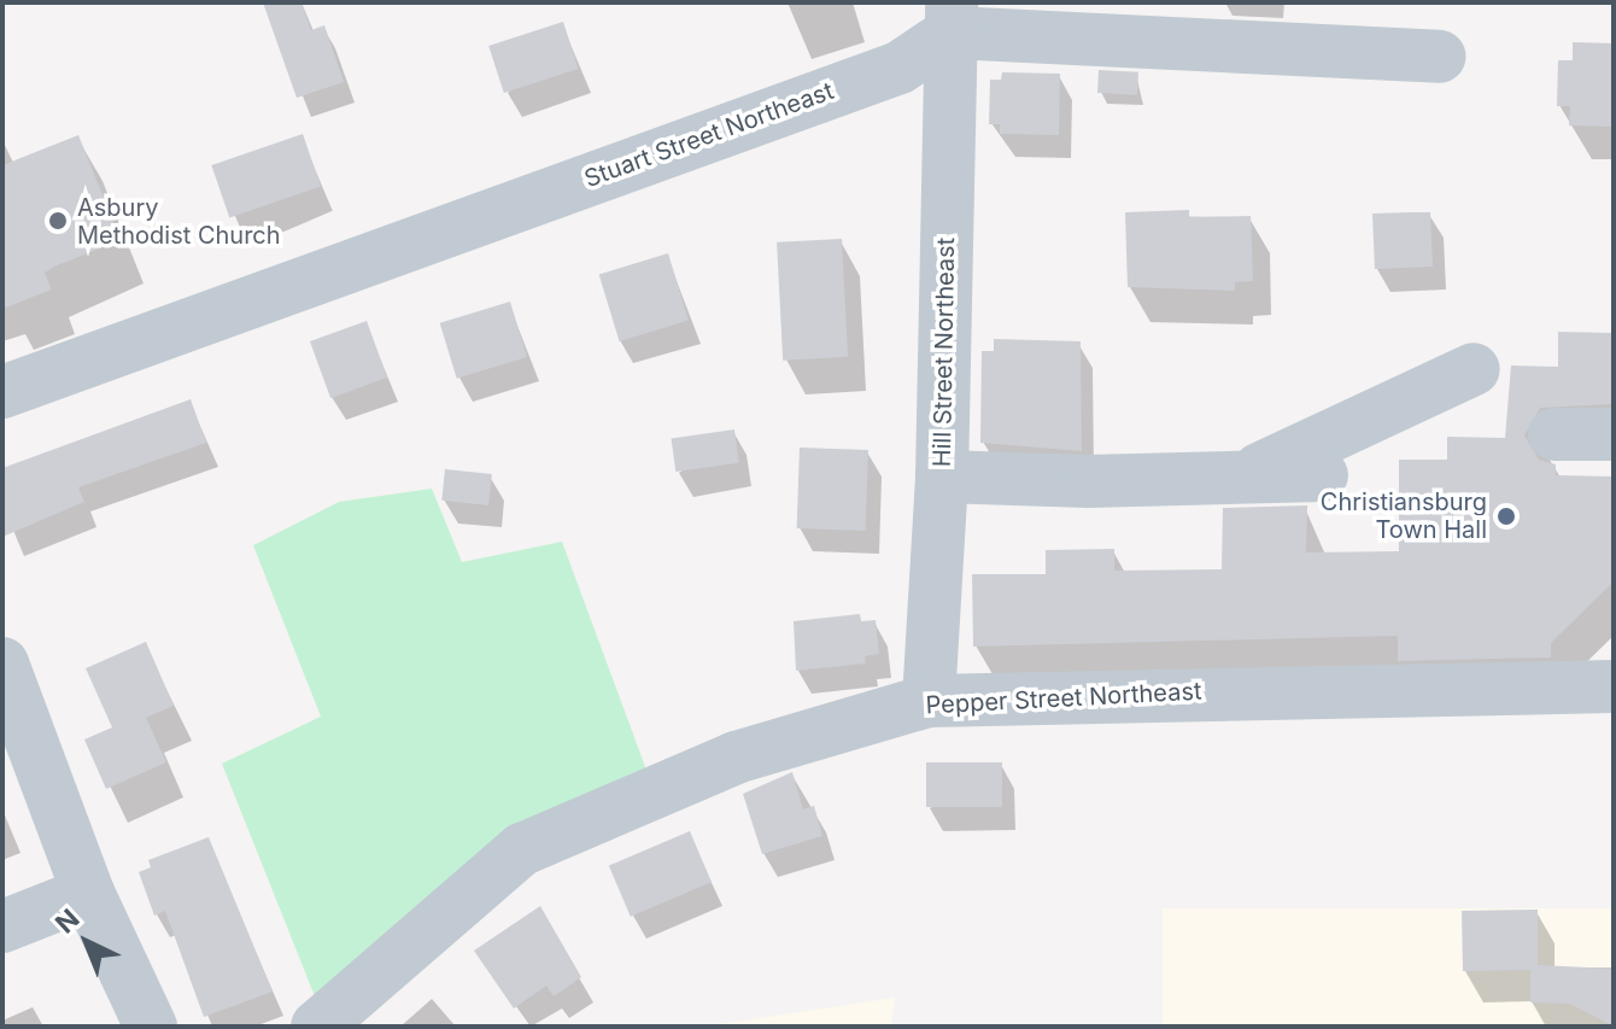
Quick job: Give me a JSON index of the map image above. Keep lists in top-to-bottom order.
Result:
{
  "streets": {
    "street": ["Stuart Street Northeast", "Hill Street Northeast", "Pepper Street Northeast"]
  },
  "crossings": [
    ["Stuart Street Northeast", "Hill Street Northeast"],
    ["Hill Street Northeast", "Pepper Street Northeast"]
  ],
  "places": ["Asbury Methodist Church", "Christiansburg Town Hall"],
  "north": "top left"
}
